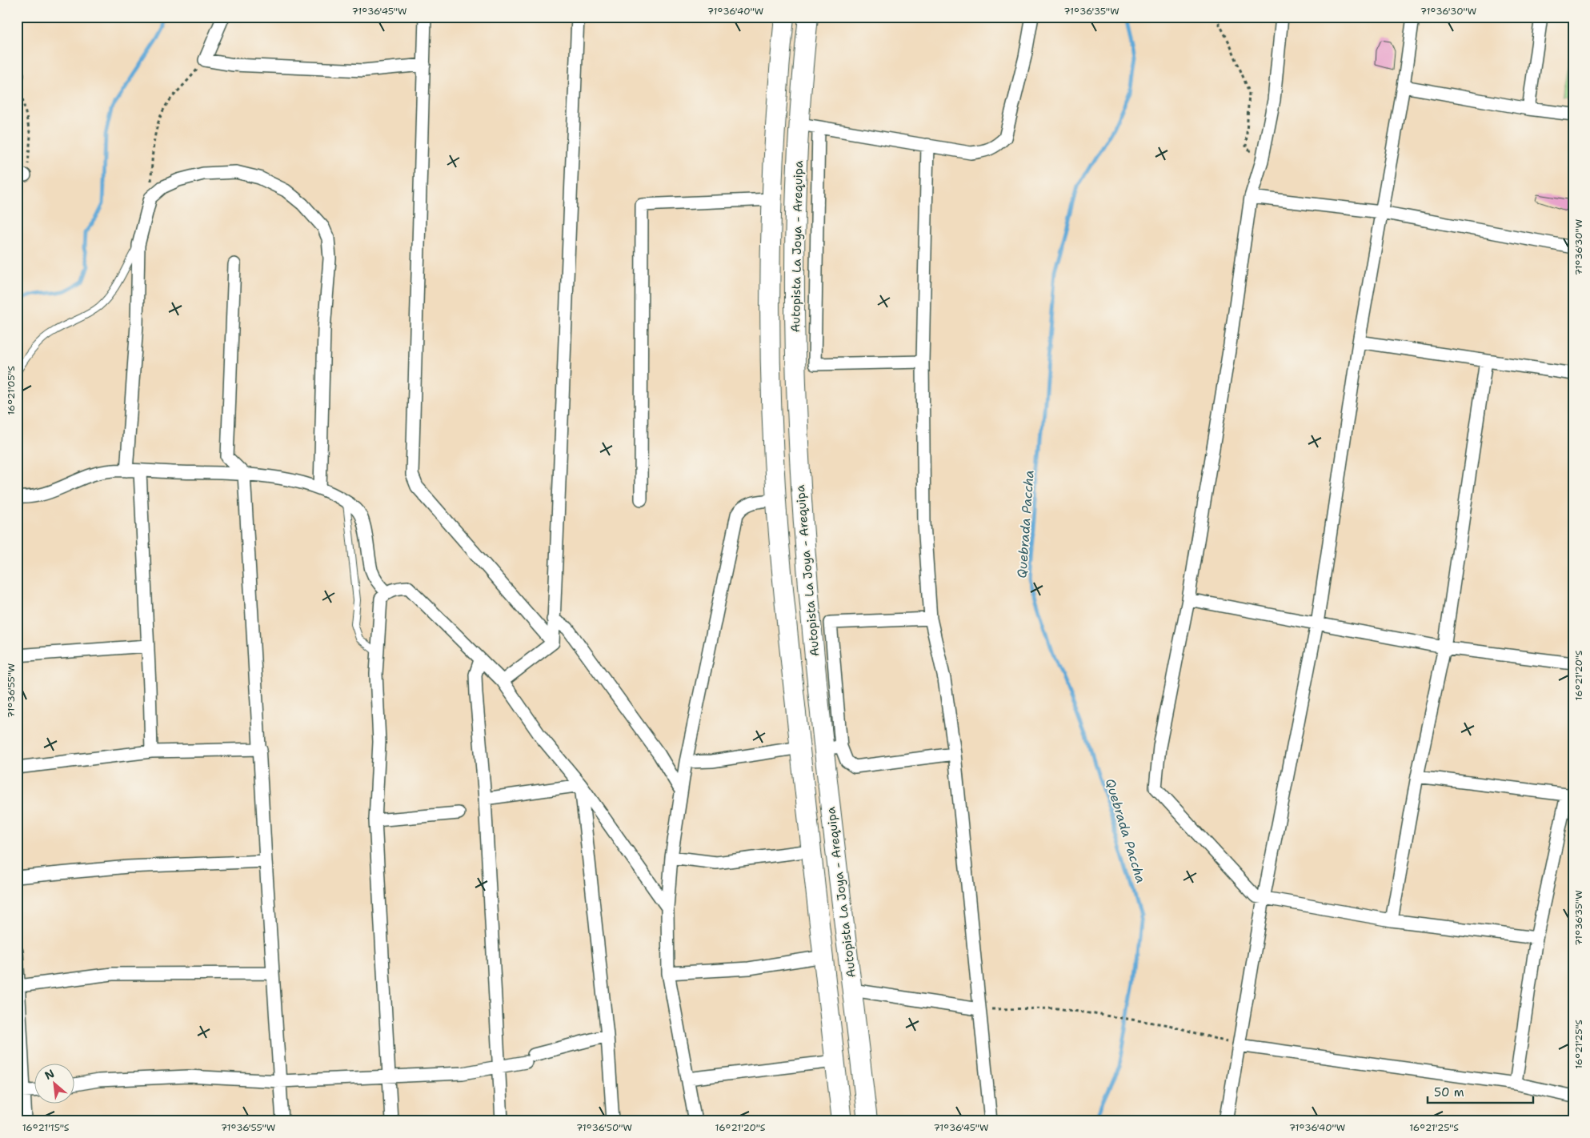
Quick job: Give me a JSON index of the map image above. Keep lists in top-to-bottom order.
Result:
{
  "streets": {
    "main road": ["Autopista La Joya - Arequipa"]
  },
  "water": ["Quebrada Paccha"],
  "scale_bar": "50 m",
  "north": "top left",
  "coordinates": [
    "71°36'45\"W",
    "71°36'40\"W",
    "71°36'35\"W",
    "71°36'30\"W",
    "16°21'05\"S",
    "16°21'20\"S",
    "71°36'55\"W",
    "16°21'25\"S",
    "16°21'15\"S",
    "71°36'50\"W"
  ]
}
